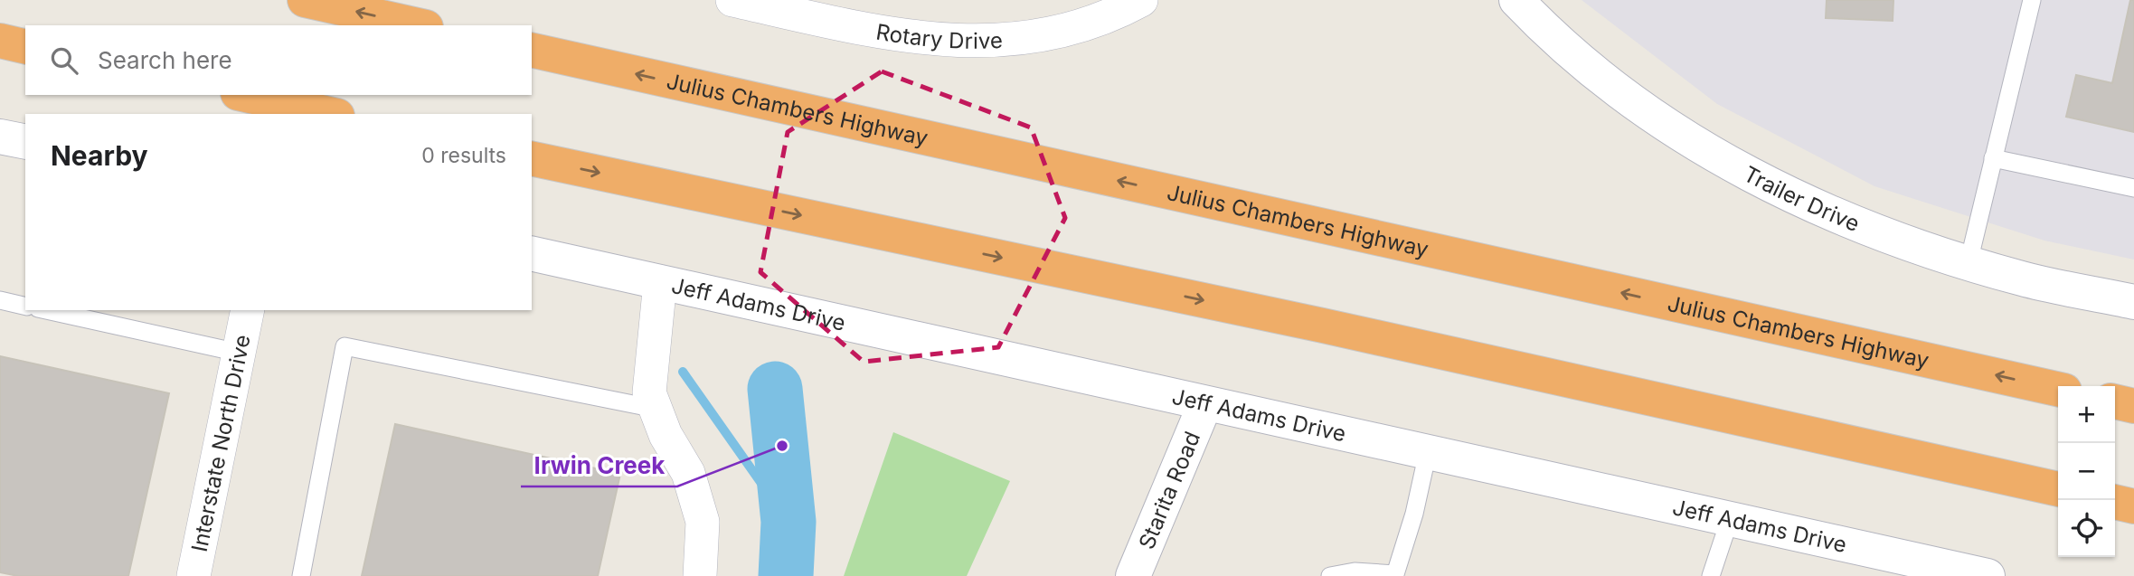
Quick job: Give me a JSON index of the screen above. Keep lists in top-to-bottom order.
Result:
{
  "streets": {
    "highway": ["Julius Chambers Highway"],
    "street": [
      "Rotary Drive",
      "Trailer Drive",
      "Jeff Adams Drive",
      "Interstate North Drive",
      "Starita Road"
    ]
  },
  "crossings": [
    ["Jeff Adams Drive", "Starita Road"]
  ],
  "places": ["Irwin Creek"],
  "page": {
    "search": "Search here",
    "heading": ["Nearby", "0 results"],
    "map_buttons": ["+", "−"]
  }
}
